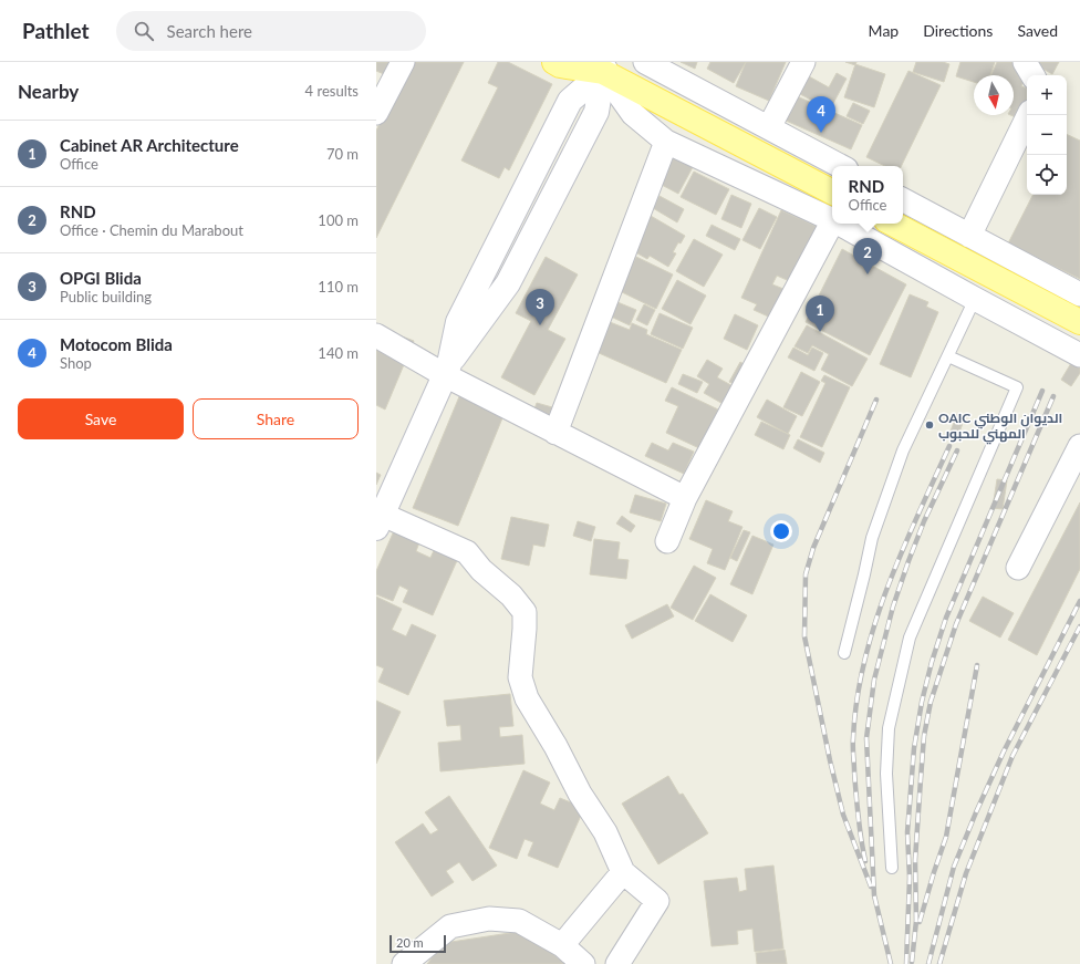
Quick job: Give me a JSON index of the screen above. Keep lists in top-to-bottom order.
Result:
{
  "places": ["OAIC الديوان الوطني المهني للحبوب"],
  "scale_bar": "20 m",
  "north": "bottom",
  "page": {
    "header": "Pathlet",
    "search": "Search here",
    "nav": ["Map", "Directions", "Saved"],
    "heading": ["Nearby", "4 results"],
    "map_buttons": ["+", "−"],
    "pins": [
      "4",
      "2",
      "3",
      "1"
    ],
    "list": [
      {
        "mark": "1",
        "name": "Cabinet AR Architecture",
        "note": "Office",
        "value": "70 m"
      },
      {
        "mark": "2",
        "name": "RND",
        "note": "Office · Chemin du Marabout",
        "value": "100 m"
      },
      {
        "mark": "3",
        "name": "OPGI Blida",
        "note": "Public building",
        "value": "110 m"
      },
      {
        "mark": "4",
        "name": "Motocom Blida",
        "note": "Shop",
        "value": "140 m"
      }
    ],
    "popup": ["RND", "Office"],
    "buttons": ["Save", "Share"],
    "scale": "20 m"
  }
}
